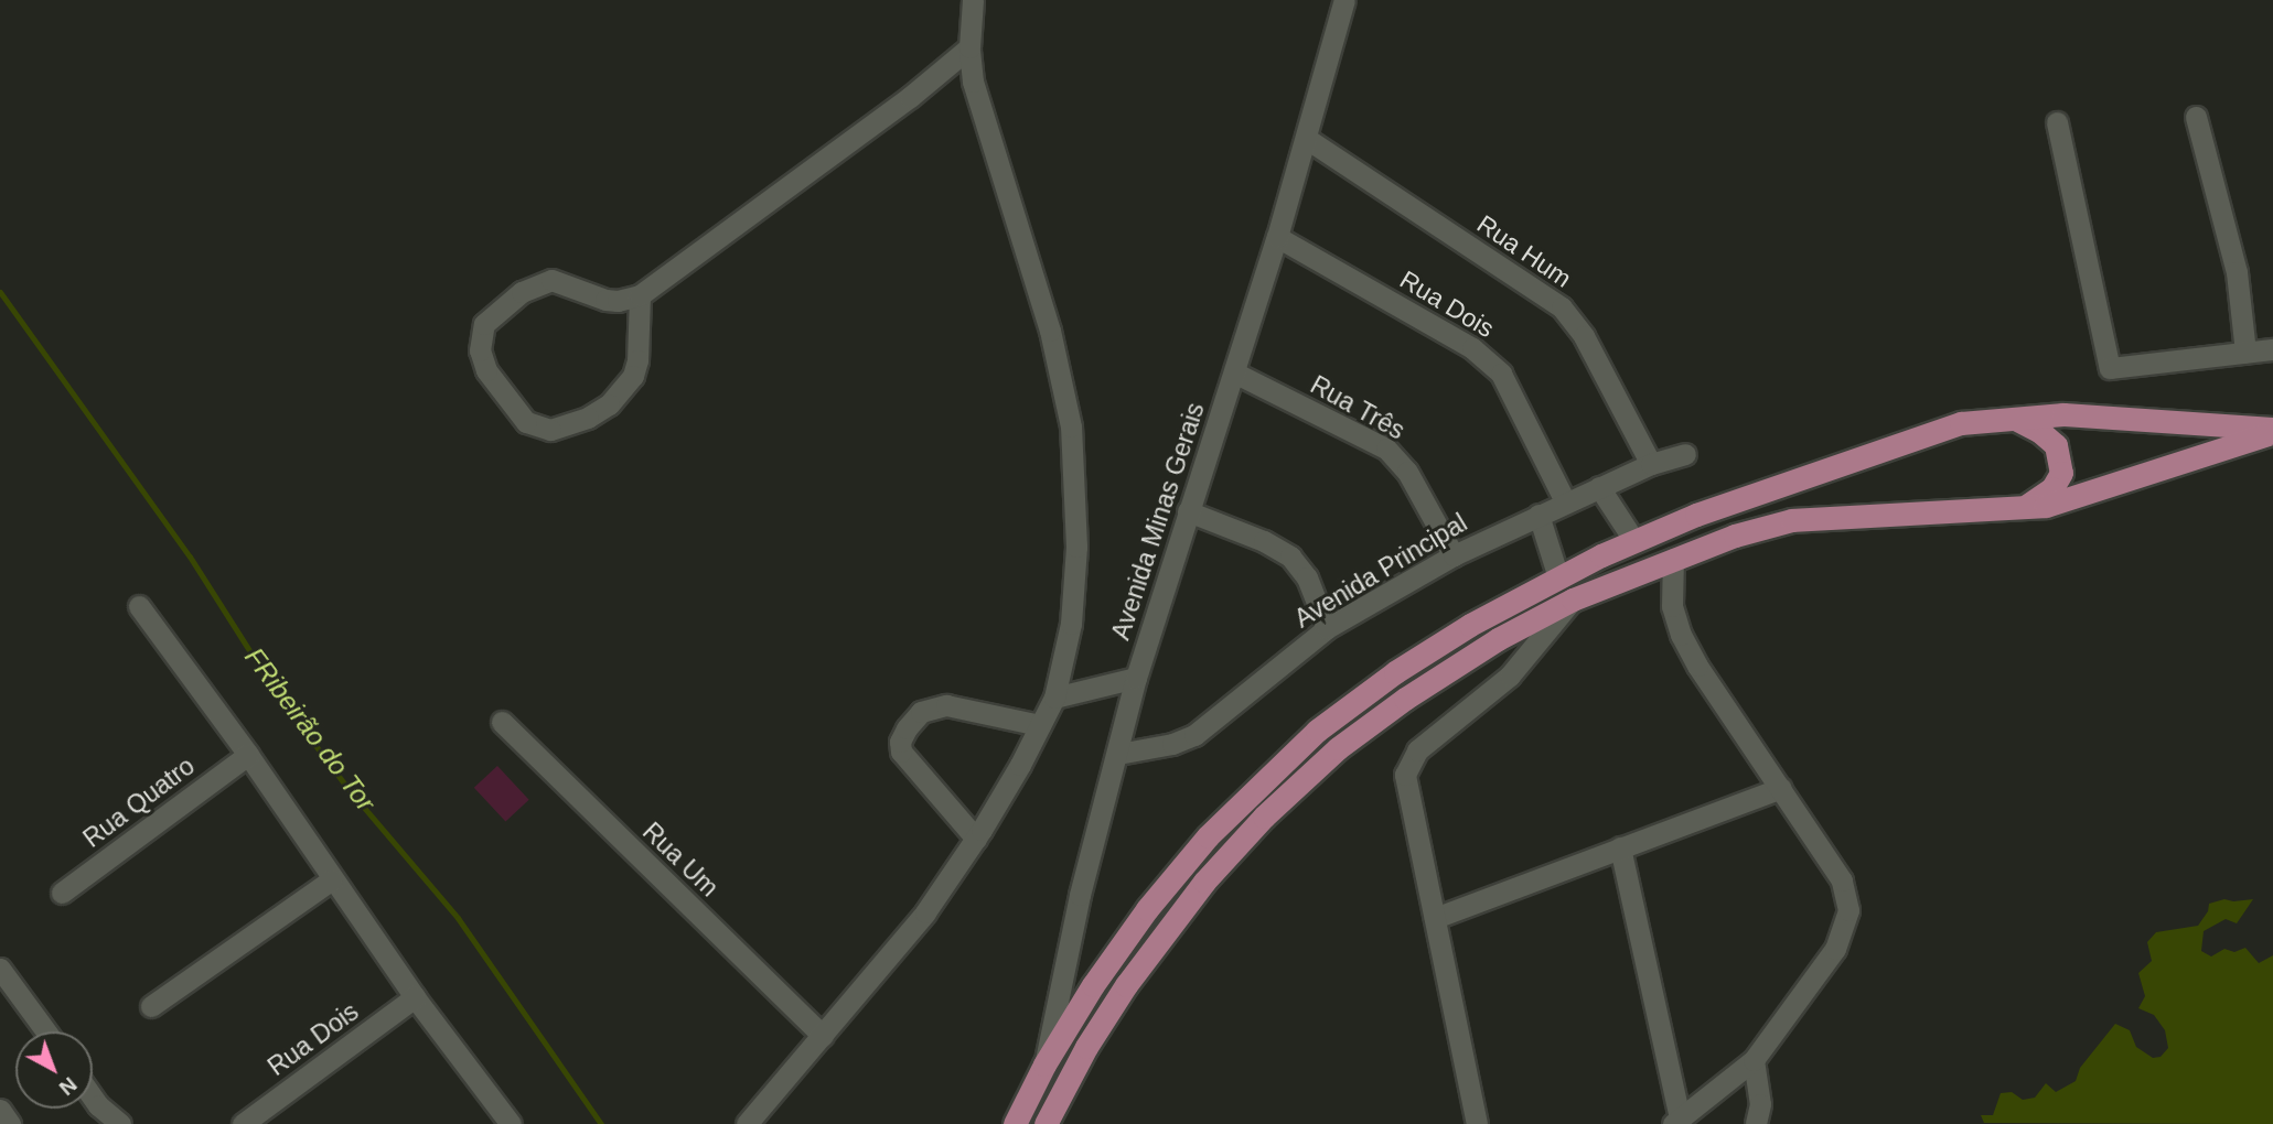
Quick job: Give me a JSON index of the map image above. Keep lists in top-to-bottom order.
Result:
{
  "streets": {
    "street": [
      "Rua Hum",
      "Rua Dois",
      "Rua Três",
      "Avenida Minas Gerais",
      "Avenida Principal",
      "Rua Quatro",
      "Rua Um"
    ]
  },
  "crossings": [
    ["Rua Hum", "Avenida Minas Gerais"],
    ["Rua Hum", "Avenida Principal"],
    ["Rua Dois", "Avenida Minas Gerais"],
    ["Rua Dois", "Avenida Principal"],
    ["Rua Três", "Avenida Minas Gerais"],
    ["Rua Três", "Avenida Principal"],
    ["Avenida Minas Gerais", "Avenida Principal"]
  ],
  "water": ["FRibeirão do Tor"],
  "north": "bottom right"
}
